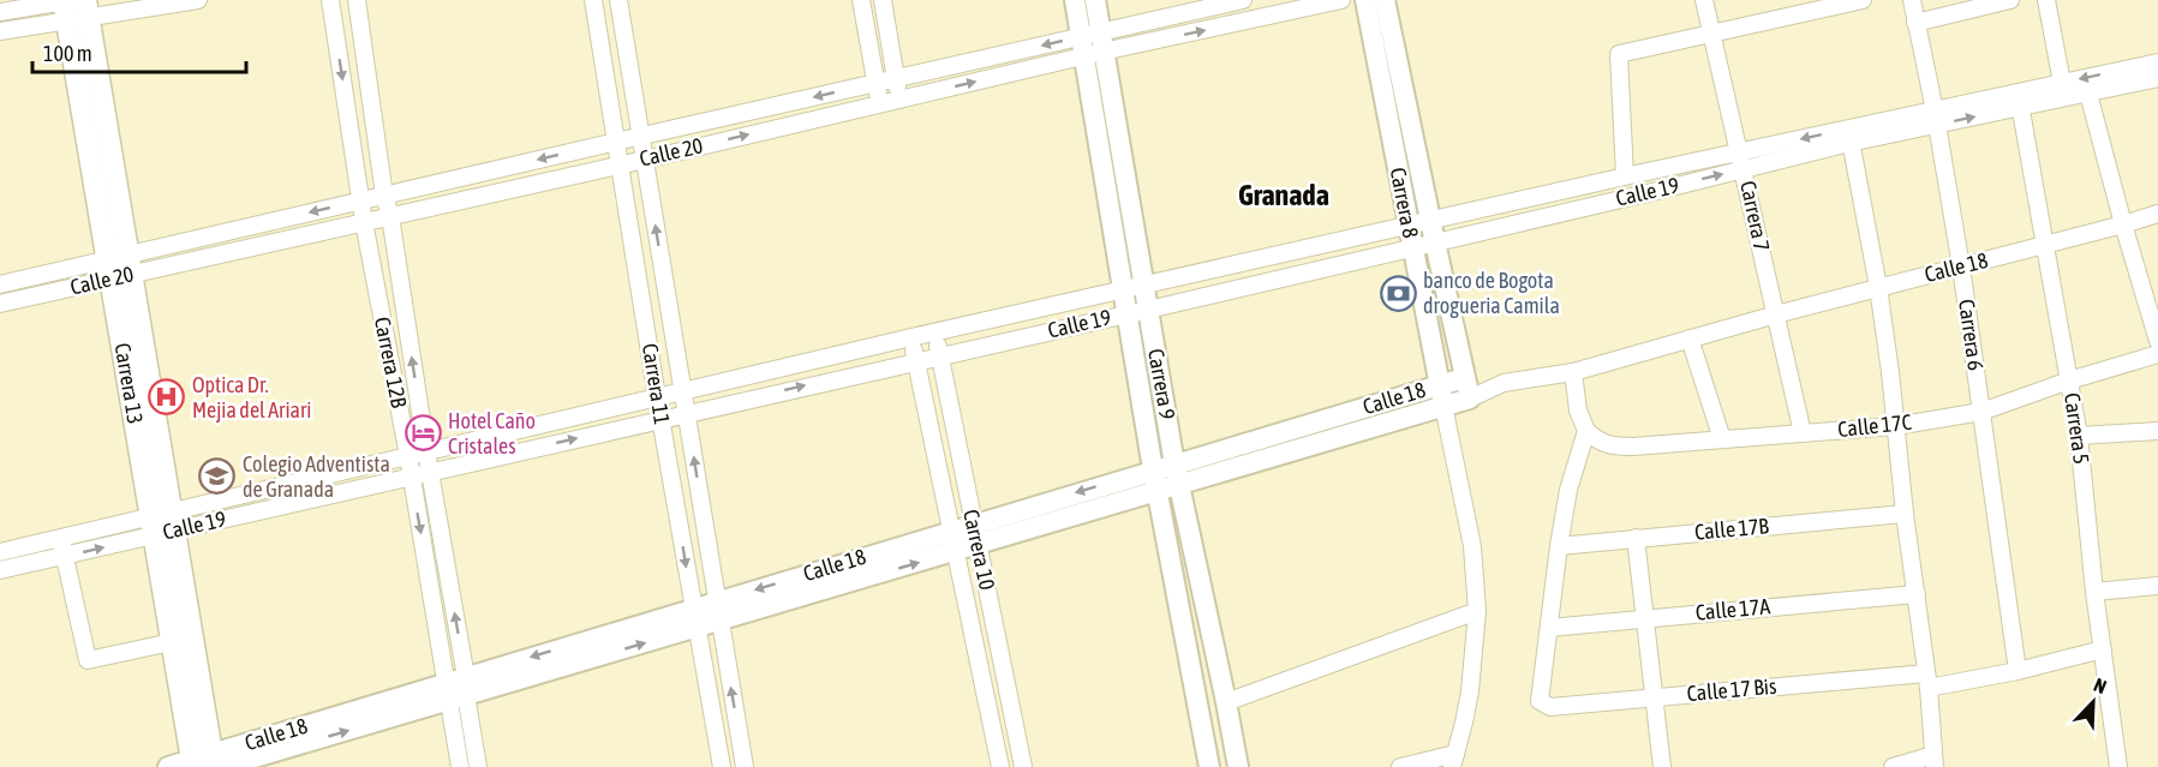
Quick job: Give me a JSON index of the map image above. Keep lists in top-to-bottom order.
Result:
{
  "streets": {
    "main road": ["Carrera 13"],
    "street": [
      "Calle 20",
      "Calle 19",
      "Carrera 8",
      "Carrera 7",
      "Calle 18",
      "Carrera 6",
      "Carrera 12B",
      "Carrera 11",
      "Carrera 9",
      "Calle 17C",
      "Carrera 5",
      "Calle 17B",
      "Carrera 10",
      "Calle 17A",
      "Calle 17 Bis"
    ]
  },
  "crossings": [
    ["Calle 20", "Carrera 12B"],
    ["Calle 20", "Carrera 13"],
    ["Calle 20", "Carrera 11"],
    ["Calle 20", "Carrera 9"],
    ["Calle 19", "Carrera 8"],
    ["Calle 19", "Carrera 7"],
    ["Calle 19", "Carrera 6"],
    ["Calle 19", "Carrera 12B"],
    ["Calle 19", "Carrera 13"],
    ["Calle 19", "Carrera 11"],
    ["Calle 19", "Carrera 9"],
    ["Calle 19", "Carrera 5"],
    ["Calle 19", "Carrera 10"],
    ["Carrera 8", "Calle 18"],
    ["Carrera 7", "Calle 18"],
    ["Carrera 7", "Calle 17C"],
    ["Calle 18", "Carrera 6"],
    ["Calle 18", "Carrera 12B"],
    ["Calle 18", "Carrera 13"],
    ["Calle 18", "Carrera 11"],
    ["Calle 18", "Carrera 9"],
    ["Calle 18", "Carrera 5"],
    ["Calle 18", "Carrera 10"],
    ["Carrera 6", "Calle 17C"],
    ["Calle 17C", "Carrera 5"],
    ["Calle 17A", "Calle 17 Bis"]
  ],
  "districts": ["Granada"],
  "places": {
    "bank": ["banco de Bogota drogueria Camila"],
    "hospital": ["Optica Dr. Mejia del Ariari"],
    "hotel": ["Hotel Caño Cristales"],
    "school or university": ["Colegio Adventista de Granada"]
  },
  "scale_bar": "100 m",
  "north": "top right"
}
